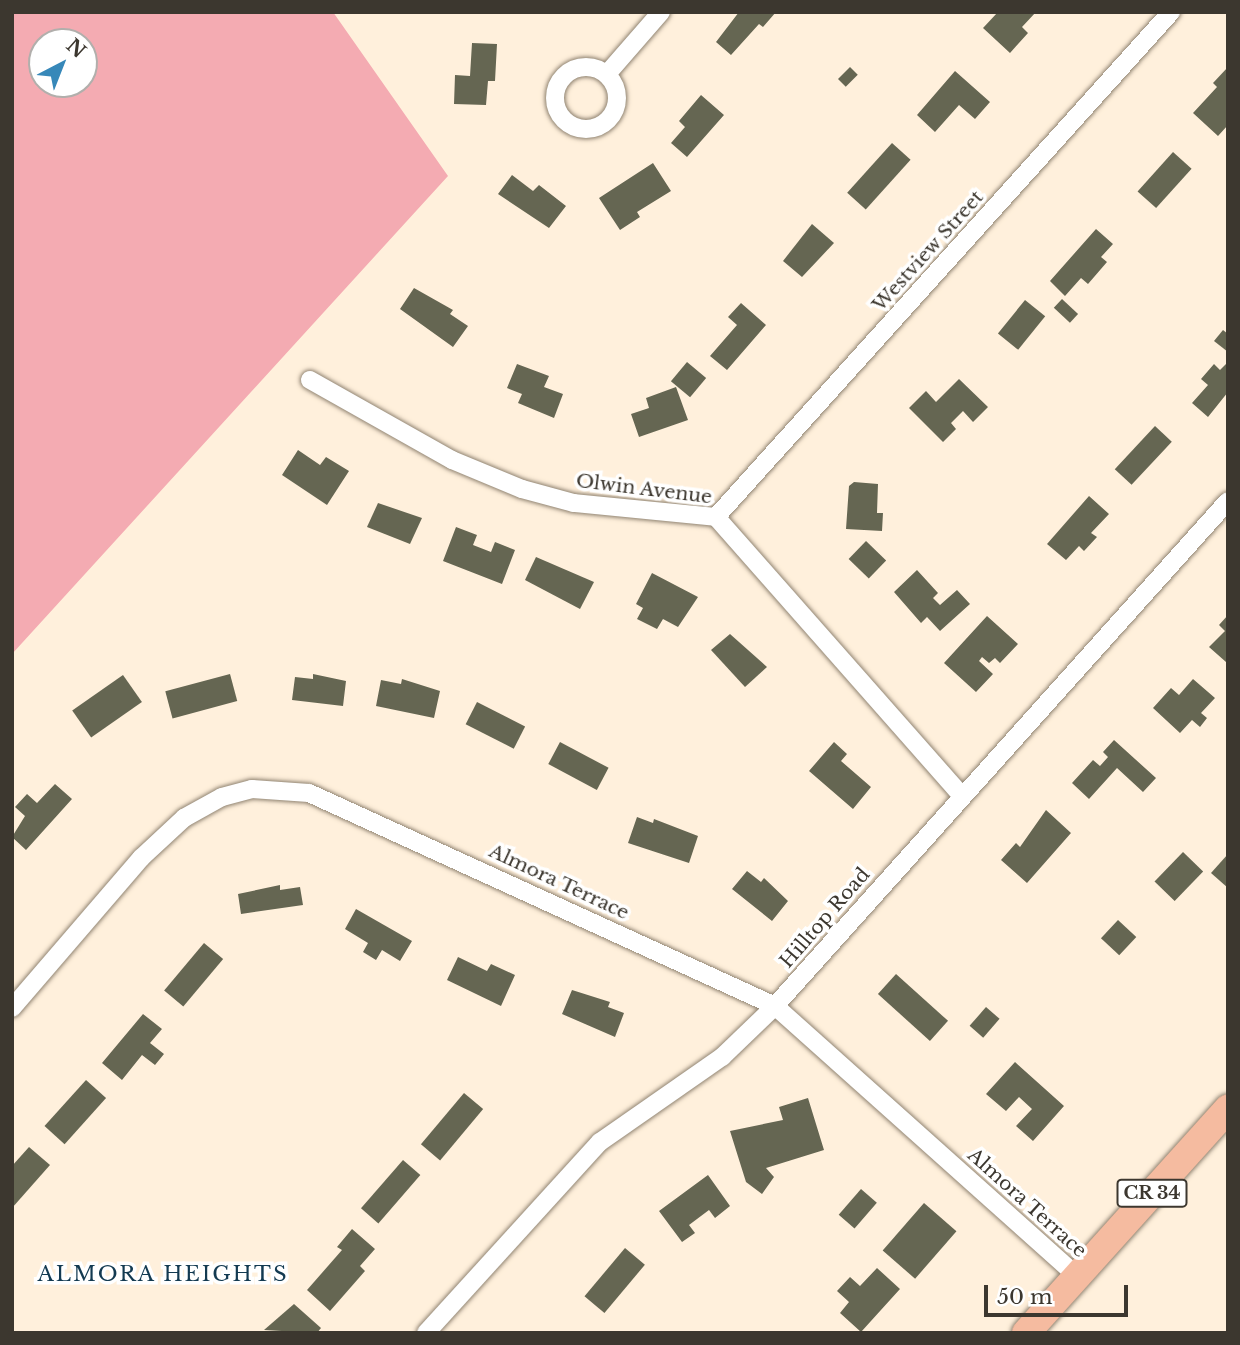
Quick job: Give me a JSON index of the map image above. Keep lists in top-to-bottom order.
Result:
{
  "streets": {
    "main road": ["CR 34"],
    "street": [
      "Westview Street",
      "Olwin Avenue",
      "Almora Terrace",
      "Hilltop Road"
    ]
  },
  "crossings": [
    ["Westview Street", "Olwin Avenue"],
    ["Olwin Avenue", "Hilltop Road"],
    ["Almora Terrace", "Hilltop Road"],
    ["Almora Terrace", "CR 34"]
  ],
  "districts": ["ALMORA HEIGHTS"],
  "scale_bar": "50 m",
  "north": "top right"
}
